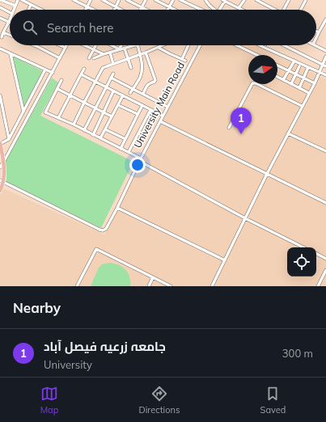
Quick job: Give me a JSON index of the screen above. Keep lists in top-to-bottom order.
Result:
{
  "streets": {
    "street": ["University Main Road"]
  },
  "north": "right",
  "page": {
    "search": "Search here",
    "pins": "1",
    "heading": "Nearby",
    "list": [
      {
        "mark": "1",
        "name": "جامعہ زرعیہ فیصل آباد",
        "note": "University",
        "value": "300 m"
      }
    ],
    "nav": ["Map", "Directions", "Saved"]
  }
}
